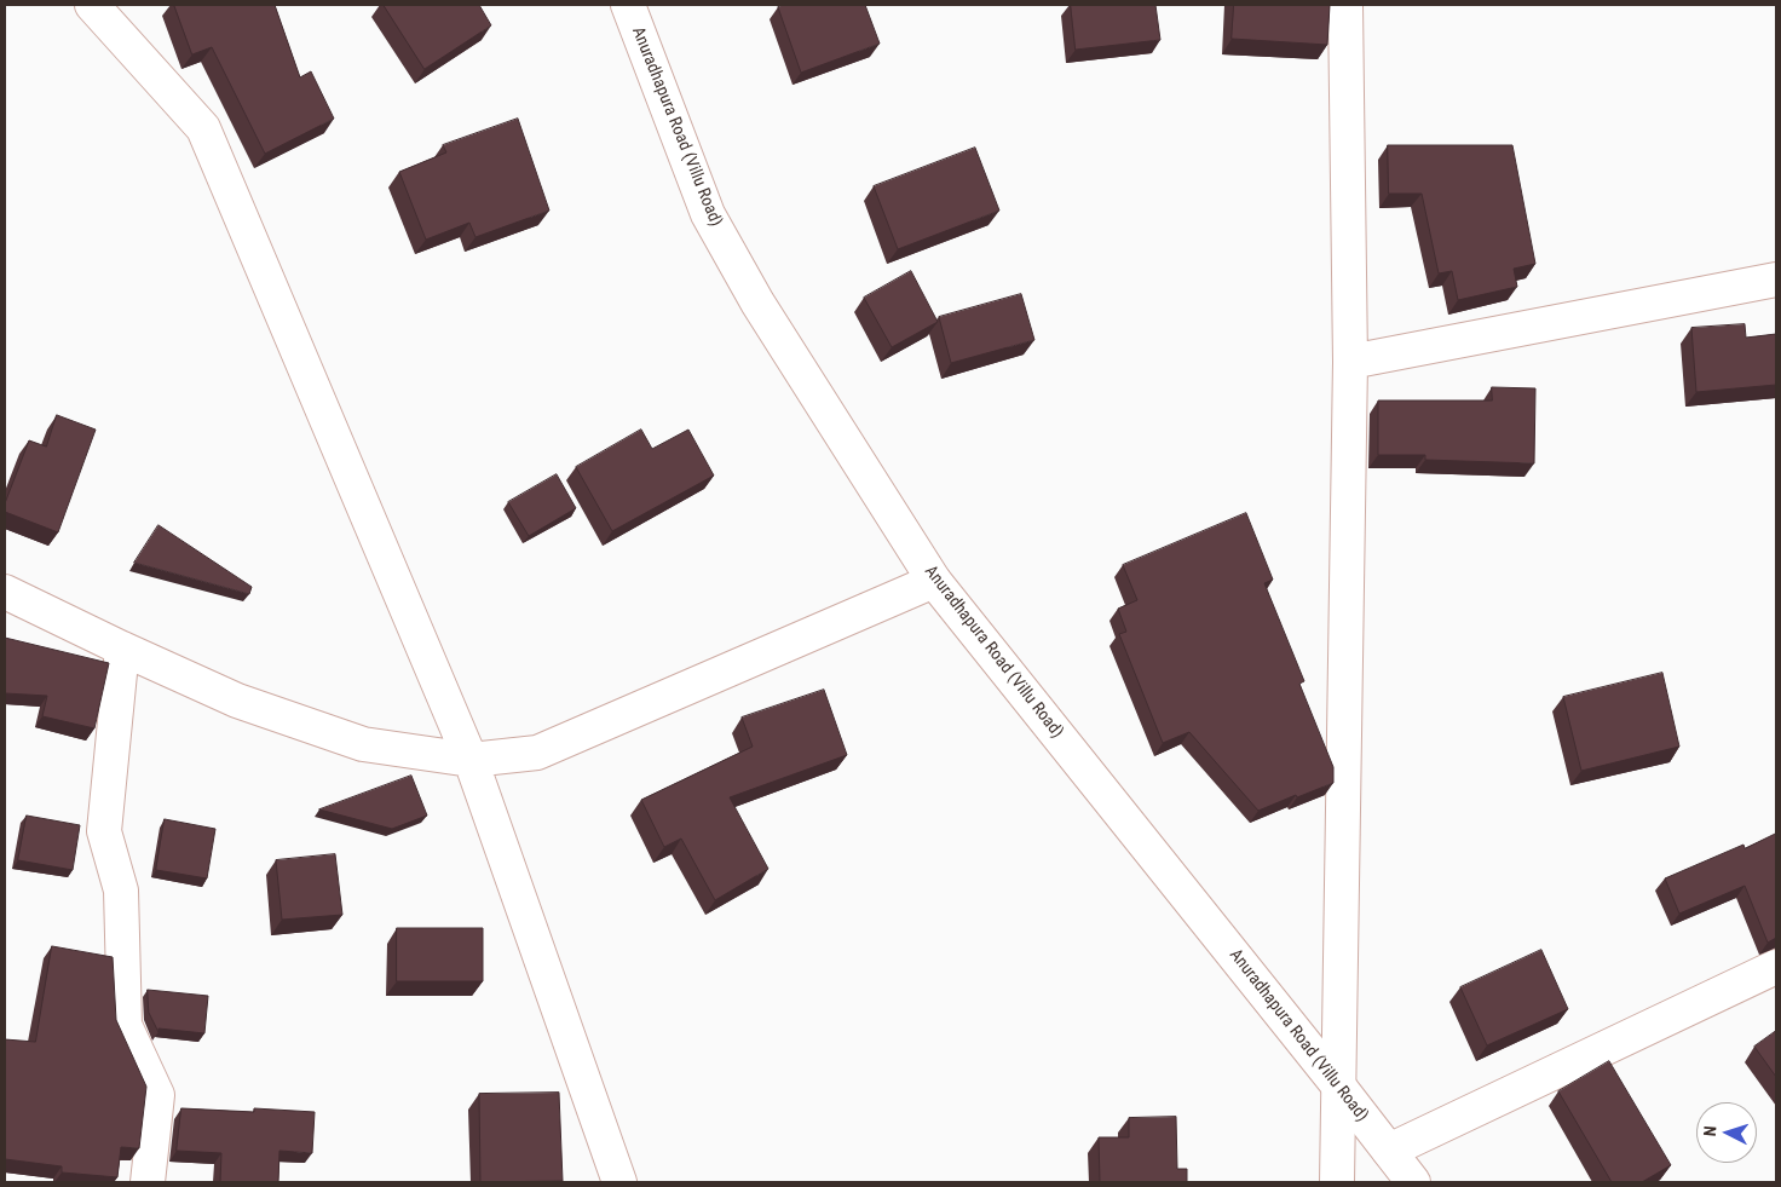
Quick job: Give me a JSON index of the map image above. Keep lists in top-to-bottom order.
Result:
{
  "streets": {
    "street": ["Anuradhapura Road (Villu Road)"]
  },
  "north": "left"
}
